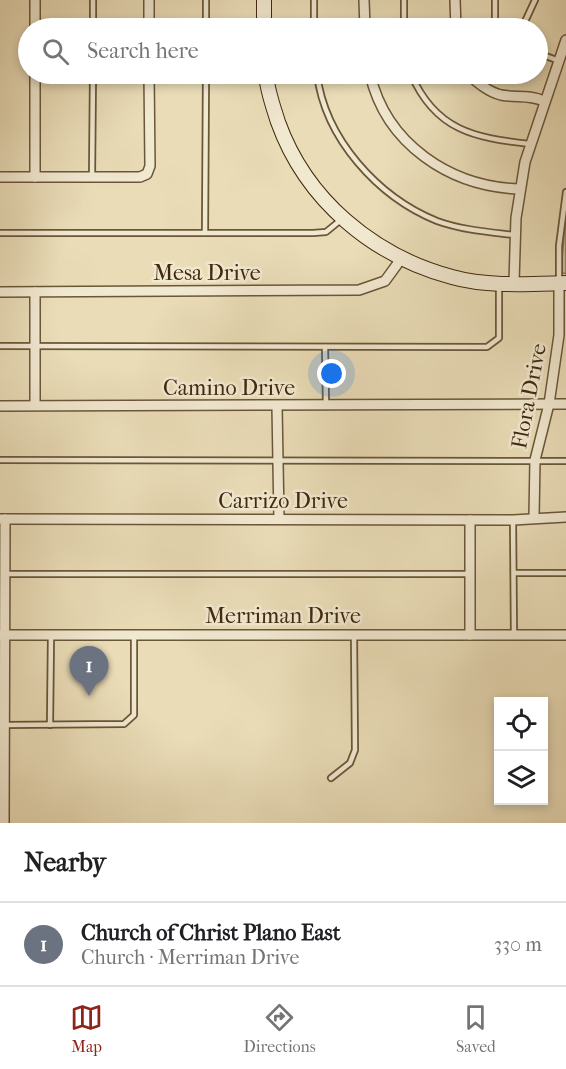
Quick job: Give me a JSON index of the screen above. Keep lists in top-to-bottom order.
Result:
{
  "streets": {
    "street": [
      "Mesa Drive",
      "Camino Drive",
      "Flora Drive",
      "Carrizo Drive",
      "Merriman Drive"
    ]
  },
  "crossings": [
    ["Camino Drive", "Flora Drive"],
    ["Flora Drive", "Carrizo Drive"]
  ],
  "page": {
    "search": "Search here",
    "pins": "1",
    "heading": "Nearby",
    "list": [
      {
        "mark": "1",
        "name": "Church of Christ Plano East",
        "note": "Church · Merriman Drive",
        "value": "330 m"
      }
    ],
    "nav": ["Map", "Directions", "Saved"]
  }
}
